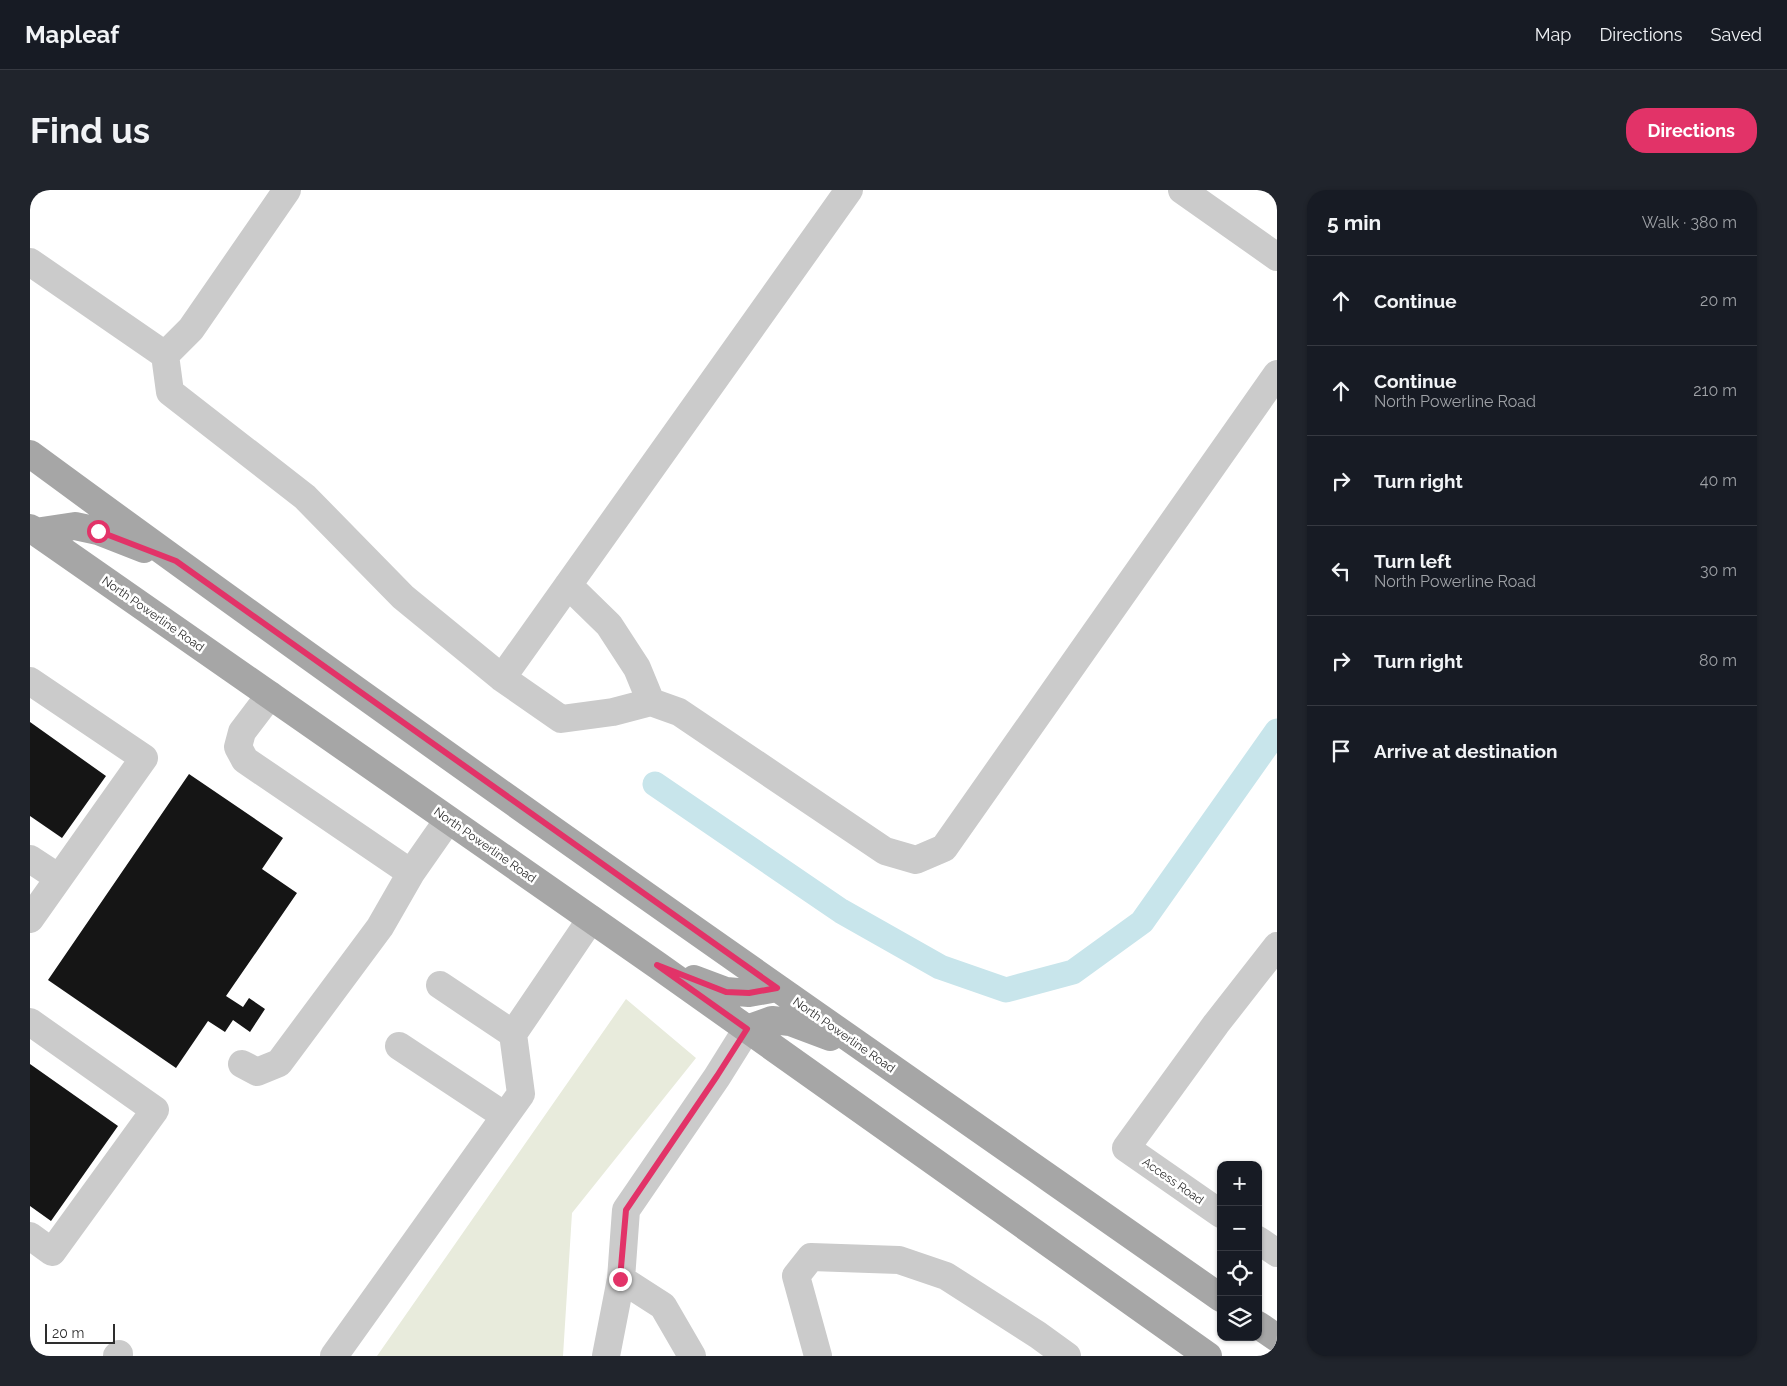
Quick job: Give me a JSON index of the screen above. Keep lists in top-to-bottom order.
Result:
{
  "streets": {
    "main road": ["North Powerline Road"],
    "street": ["Access Road"]
  },
  "scale_bar": "20 m",
  "page": {
    "header": "Mapleaf",
    "nav": ["Map", "Directions", "Saved"],
    "buttons": "Directions",
    "title": "Find us",
    "heading": ["5 min", "Walk · 380 m"],
    "list": [
      ["Continue", "20 m"],
      ["Continue", "North Powerline Road", "210 m"],
      ["Turn right", "40 m"],
      ["Turn left", "North Powerline Road", "30 m"],
      ["Turn right", "80 m"],
      "Arrive at destination"
    ],
    "map_buttons": ["+", "−"],
    "scale": "20 m"
  }
}
